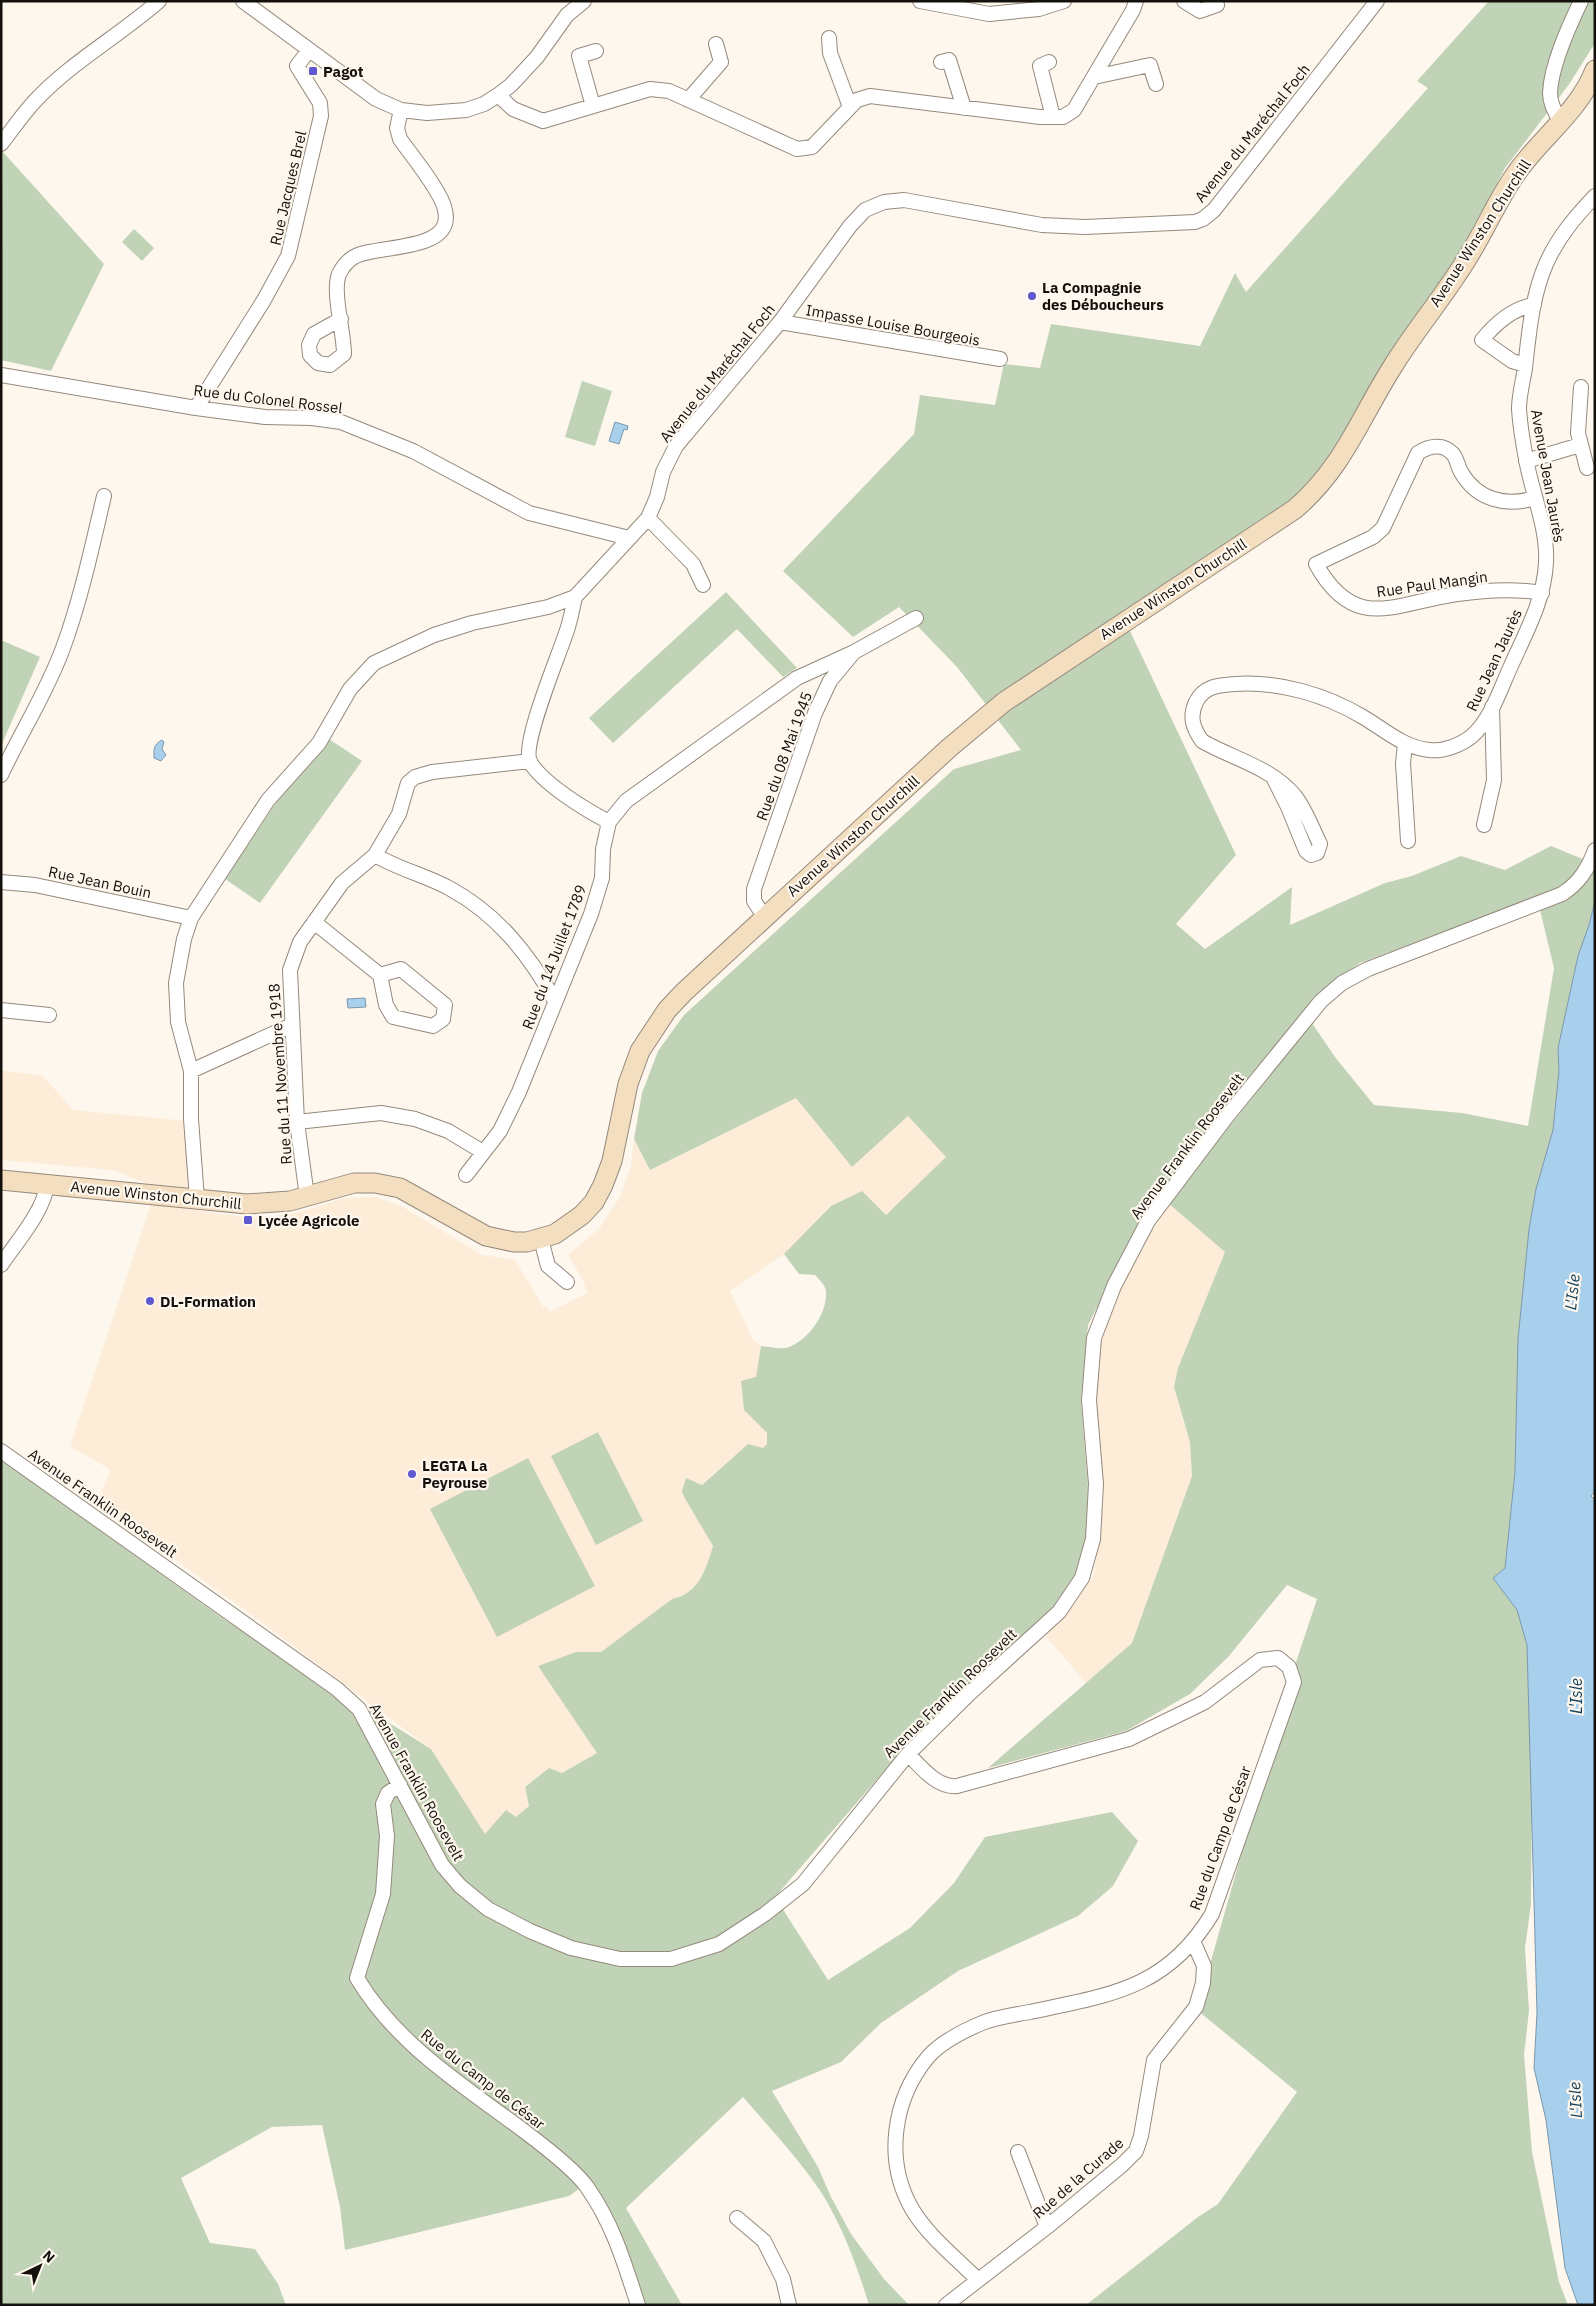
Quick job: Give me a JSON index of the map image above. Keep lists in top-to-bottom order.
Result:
{
  "streets": {
    "main road": ["Avenue Winston Churchill"],
    "street": [
      "Avenue du Maréchal Foch",
      "Rue Jacques Brel",
      "Impasse Louise Bourgeois",
      "Rue du Colonel Rossel",
      "Avenue Jean Jaurès",
      "Rue Paul Mangin",
      "Rue Jean Jaurès",
      "Rue du 08 Mai 1945",
      "Rue Jean Bouin",
      "Rue du 14 Juillet 1789",
      "Rue du 11 Novembre 1918",
      "Avenue Franklin Roosevelt",
      "Rue du Camp de César",
      "Rue de la Curade"
    ]
  },
  "crossings": [
    ["Avenue du Maréchal Foch", "Avenue Winston Churchill"],
    ["Avenue du Maréchal Foch", "Impasse Louise Bourgeois"],
    ["Avenue du Maréchal Foch", "Rue du Colonel Rossel"],
    ["Avenue du Maréchal Foch", "Rue Jean Bouin"],
    ["Rue Jacques Brel", "Rue du Colonel Rossel"],
    ["Avenue Winston Churchill", "Rue du 08 Mai 1945"],
    ["Avenue Winston Churchill", "Rue du 11 Novembre 1918"],
    ["Avenue Jean Jaurès", "Rue Paul Mangin"],
    ["Avenue Jean Jaurès", "Rue Jean Jaurès"],
    ["Rue Paul Mangin", "Rue Jean Jaurès"],
    ["Rue du 08 Mai 1945", "Rue du 14 Juillet 1789"],
    ["Avenue Franklin Roosevelt", "Rue du Camp de César"],
    ["Rue du Camp de César", "Rue de la Curade"]
  ],
  "water": ["L'Isle"],
  "places": {
    "transit": ["Pagot", "Lycée Agricole"],
    "other": ["La Compagnie des Déboucheurs", "DL-Formation", "LEGTA La Peyrouse"]
  },
  "north": "top right"
}
